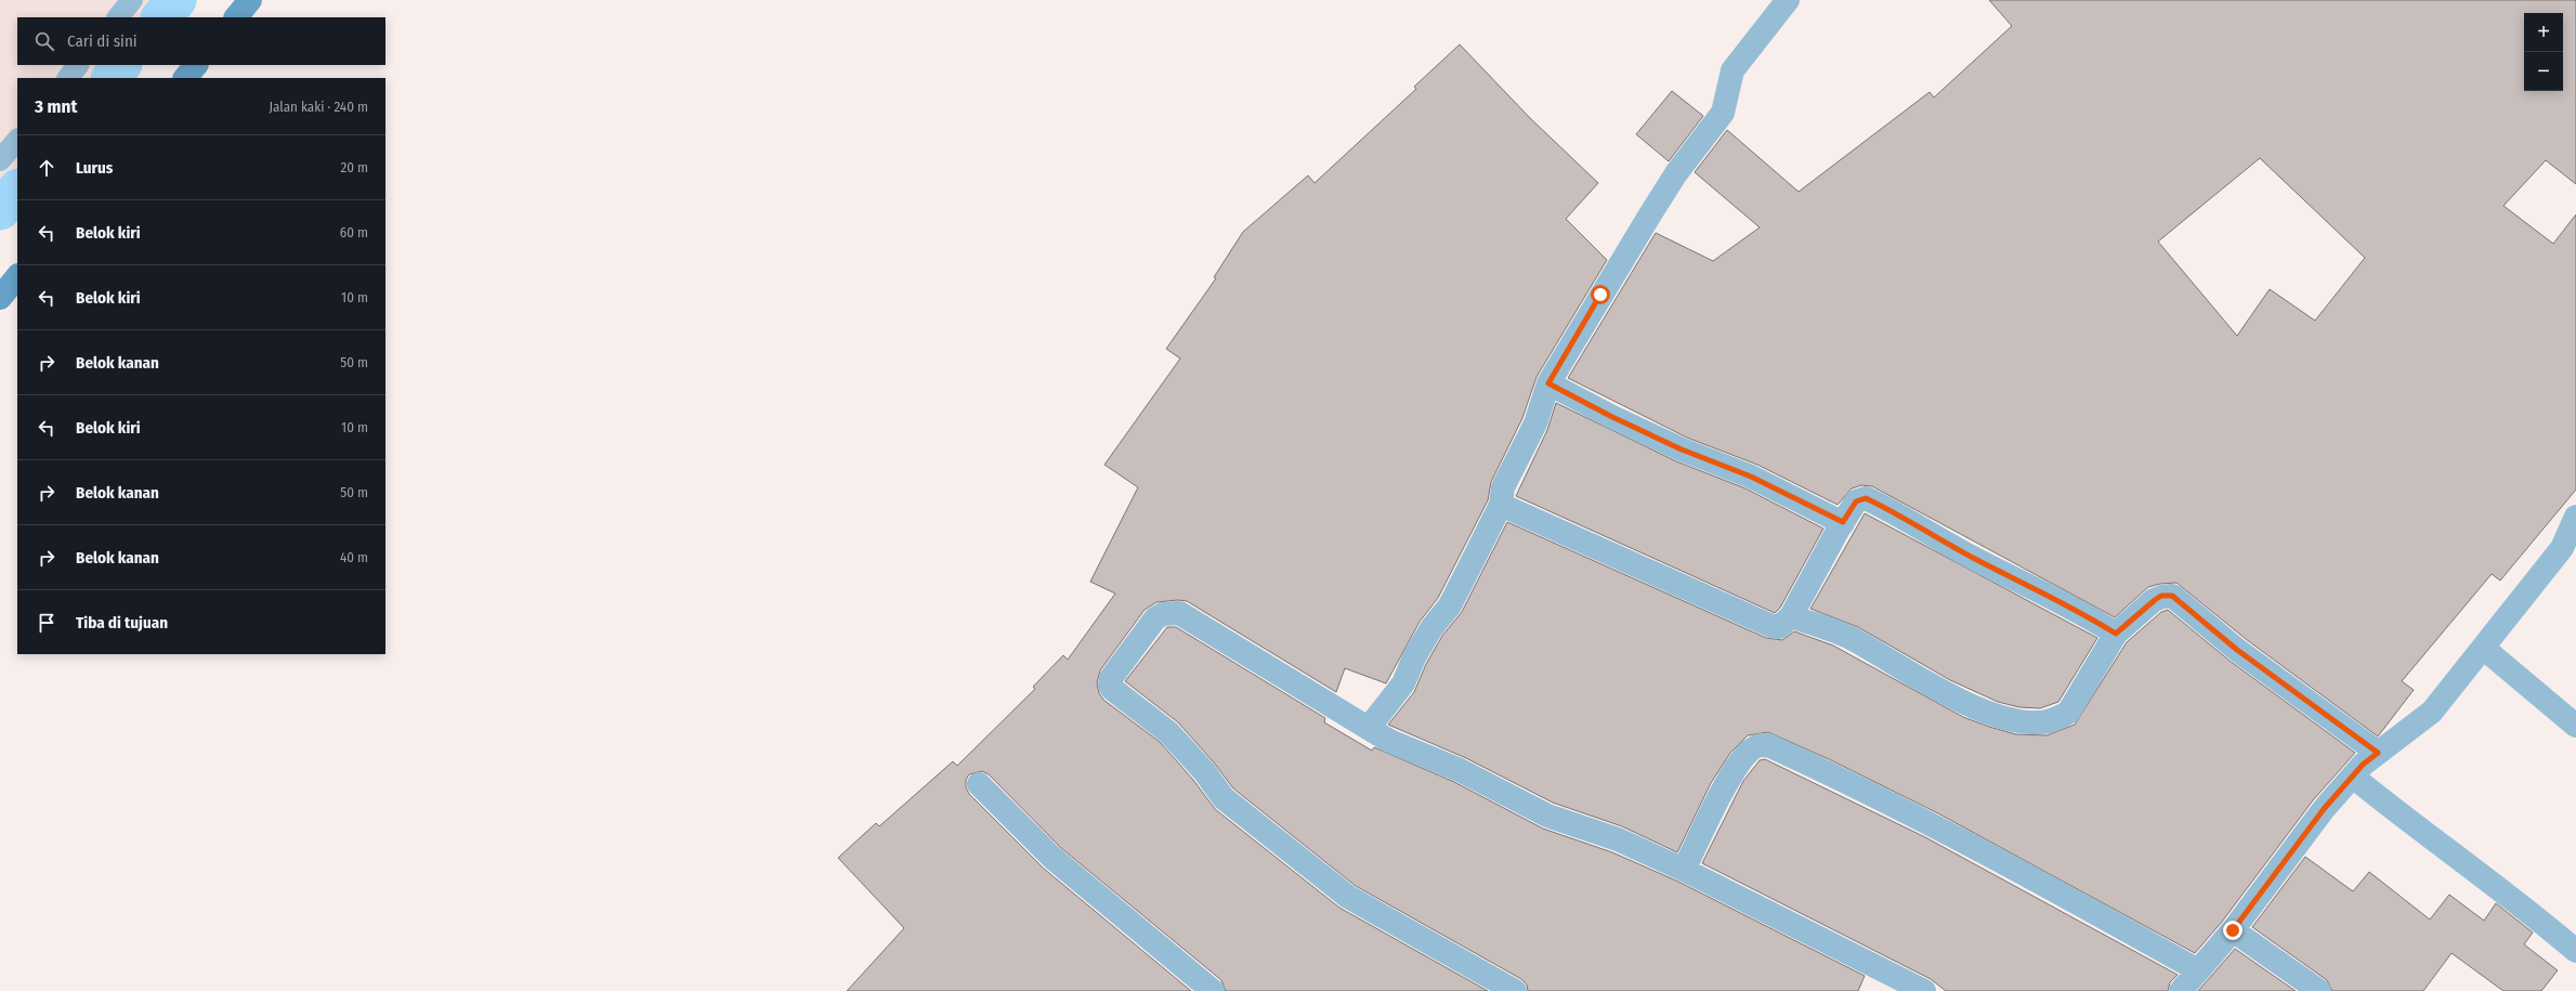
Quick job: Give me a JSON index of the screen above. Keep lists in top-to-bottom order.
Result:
{
  "page": {
    "map_buttons": ["+", "−"],
    "search": "Cari di sini",
    "heading": ["3 mnt", "Jalan kaki · 240 m"],
    "list": [
      ["Lurus", "20 m"],
      ["Belok kiri", "60 m"],
      ["Belok kiri", "10 m"],
      ["Belok kanan", "50 m"],
      ["Belok kiri", "10 m"],
      ["Belok kanan", "50 m"],
      ["Belok kanan", "40 m"],
      "Tiba di tujuan"
    ]
  }
}
